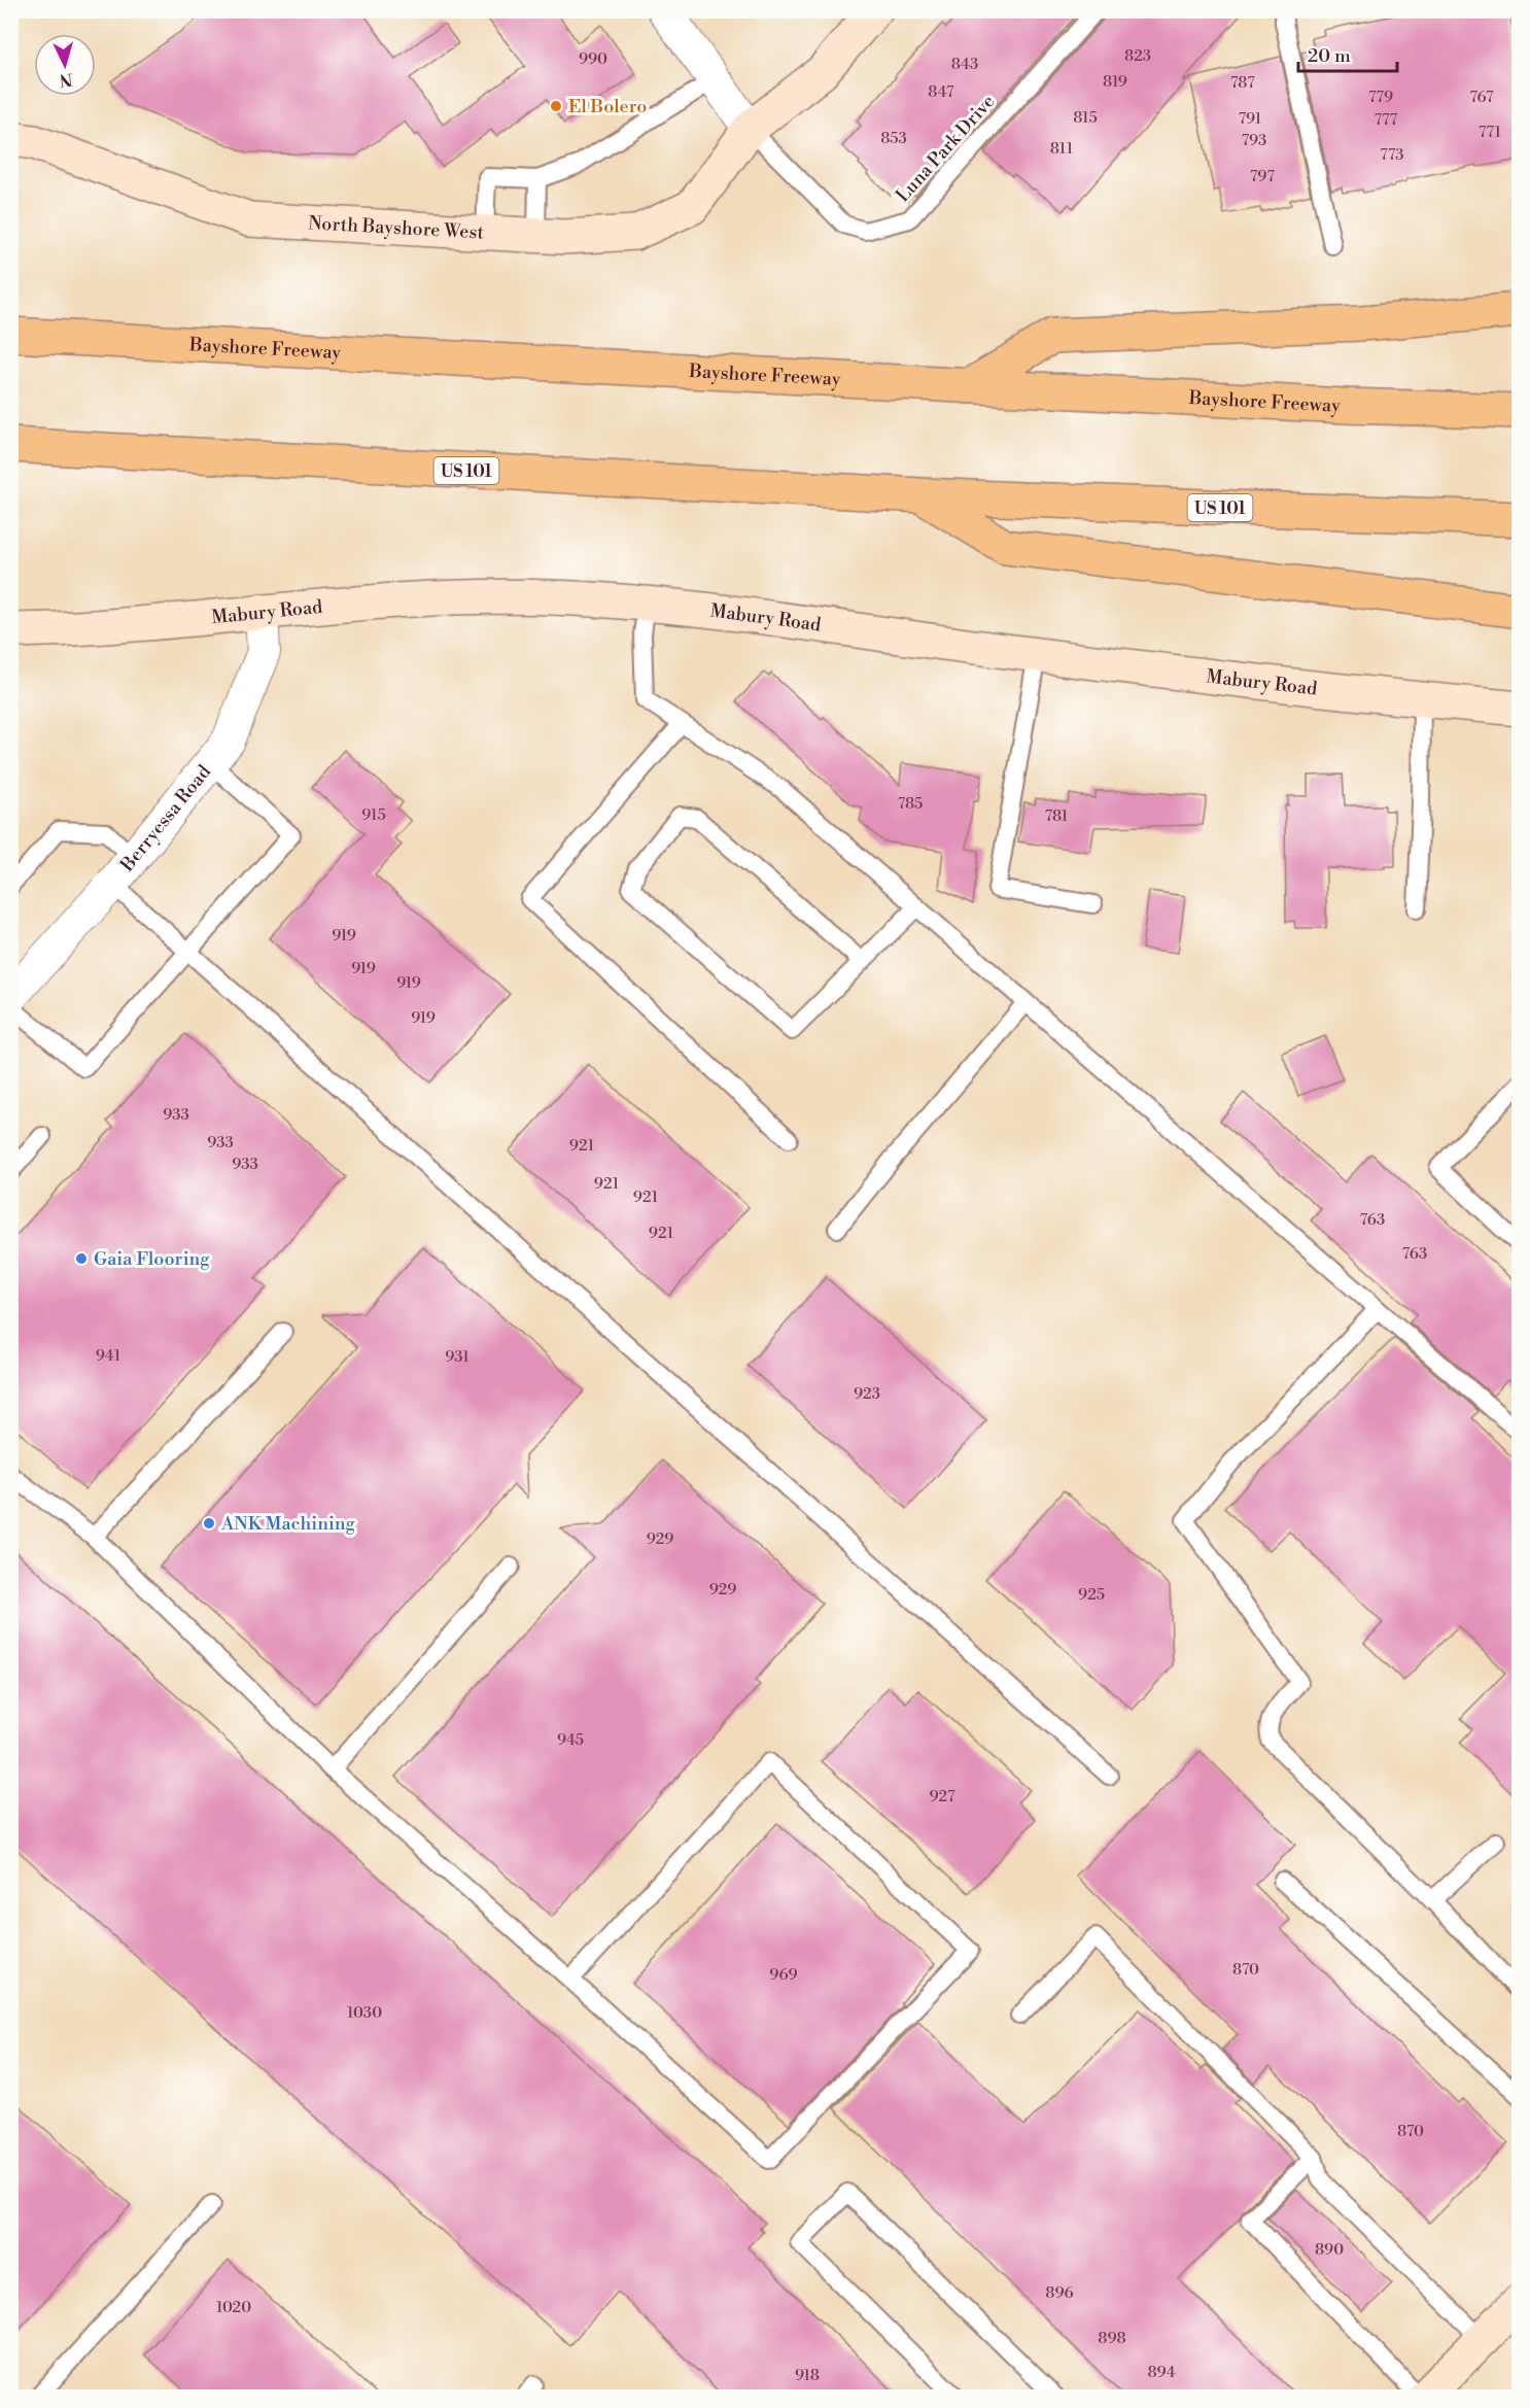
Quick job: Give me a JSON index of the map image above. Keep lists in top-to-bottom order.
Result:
{
  "streets": {
    "highway": ["Bayshore Freeway", "US 101"],
    "street": ["North Bayshore West", "Mabury Road", "Berryessa Road"],
    "lane": ["Luna Park Drive"]
  },
  "crossings": [
    ["Luna Park Drive", "North Bayshore West"],
    ["Mabury Road", "Berryessa Road"]
  ],
  "places": ["El Bolero", "Gaia Flooring", "ANK Machining"],
  "house_numbers": [
    "823",
    "990",
    "843",
    "819",
    "787",
    "847",
    "779",
    "767",
    "815",
    "791",
    "777",
    "771",
    "853",
    "793",
    "811",
    "773",
    "797",
    "785",
    "915",
    "781",
    "919",
    "919",
    "919",
    "919",
    "933",
    "933",
    "921",
    "933",
    "921",
    "921",
    "763",
    "921",
    "763",
    "941",
    "931",
    "923",
    "929",
    "929",
    "925",
    "945",
    "927",
    "870",
    "969",
    "1030",
    "870",
    "890",
    "896",
    "1020",
    "898",
    "894",
    "918"
  ],
  "scale_bar": "20 m",
  "north": "bottom"
}
